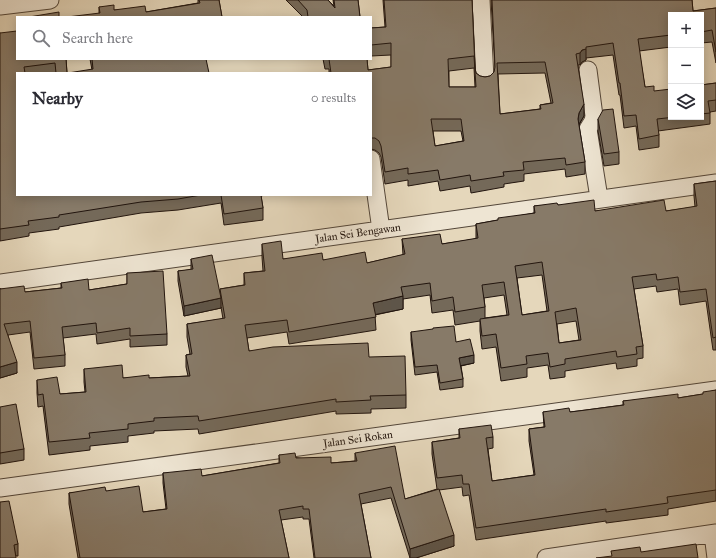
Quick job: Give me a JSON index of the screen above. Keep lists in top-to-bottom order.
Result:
{
  "streets": {
    "street": ["Jalan Sei Bengawan", "Jalan Sei Rokan"]
  },
  "page": {
    "map_buttons": ["+", "−"],
    "search": "Search here",
    "heading": ["Nearby", "0 results"]
  }
}
